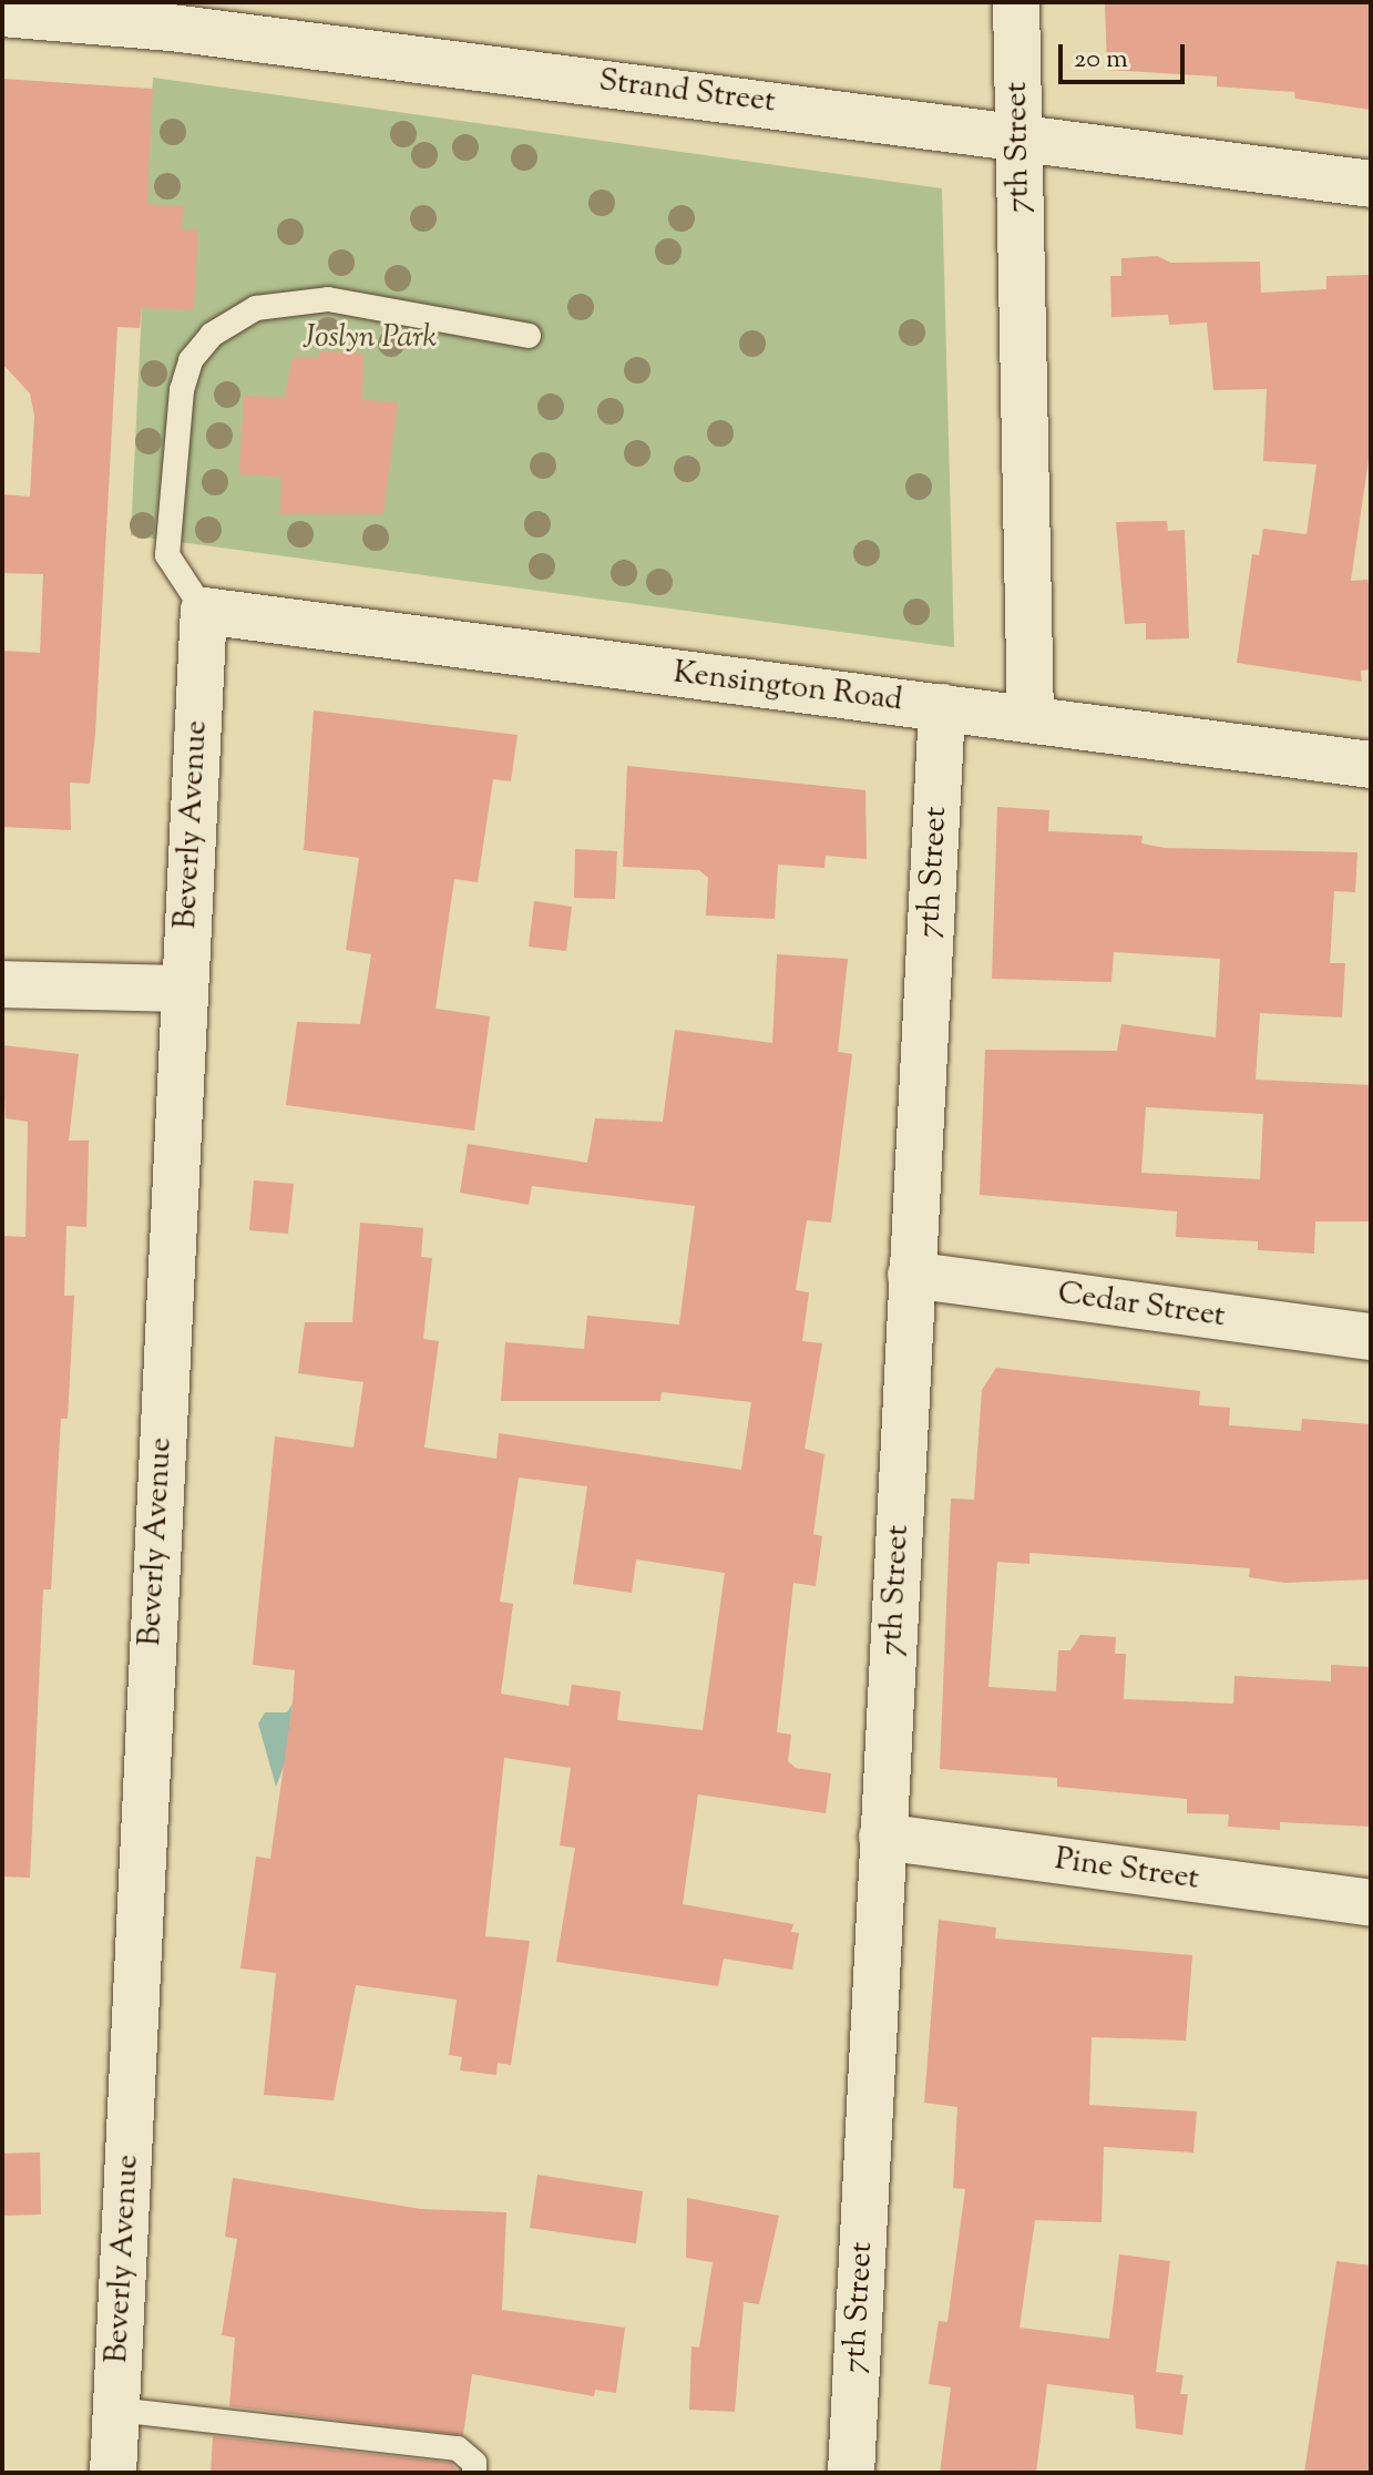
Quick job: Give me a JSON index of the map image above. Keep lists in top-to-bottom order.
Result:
{
  "streets": {
    "street": [
      "Strand Street",
      "7th Street",
      "Kensington Road",
      "Beverly Avenue",
      "Cedar Street",
      "Pine Street"
    ]
  },
  "crossings": [
    ["Strand Street", "7th Street"],
    ["7th Street", "Kensington Road"],
    ["7th Street", "Cedar Street"],
    ["7th Street", "Pine Street"],
    ["Kensington Road", "Beverly Avenue"]
  ],
  "parks": ["Joslyn Park"],
  "scale_bar": "20 m"
}
